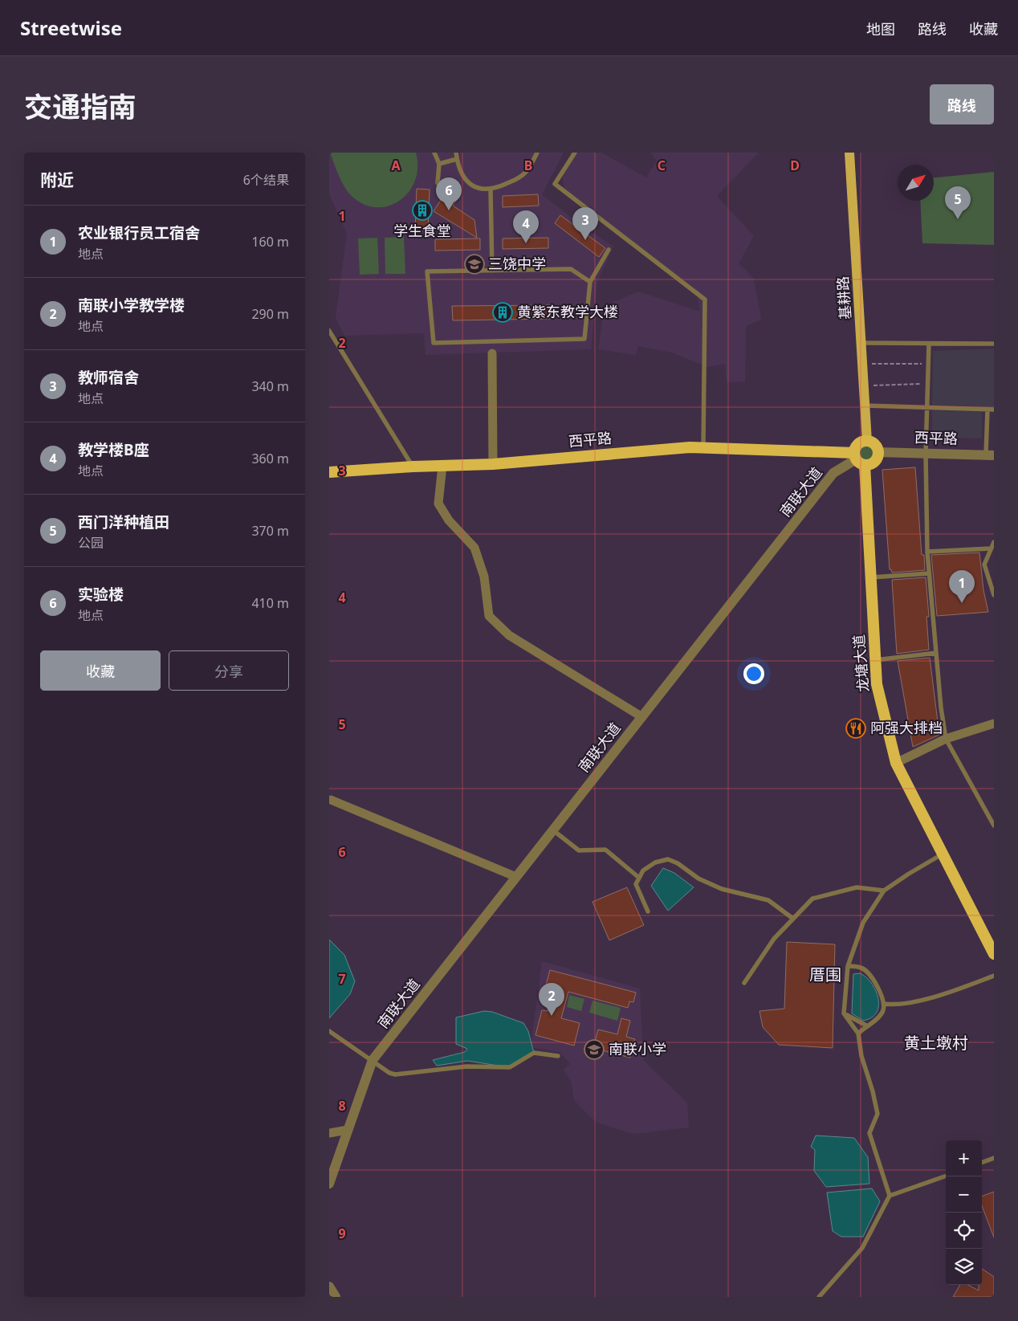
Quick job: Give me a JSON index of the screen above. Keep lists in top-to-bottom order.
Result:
{
  "streets": {
    "highway": ["西平路", "龙塘大道"],
    "main road": ["基耕路"],
    "street": ["南联大道"]
  },
  "crossings": [
    ["西平路", "南联大道"],
    ["西平路", "龙塘大道"],
    ["南联大道", "龙塘大道"]
  ],
  "districts": ["厝围", "黄土墩村"],
  "places": {
    "building": ["学生食堂", "黄紫东教学大楼"],
    "school or university": ["三饶中学", "南联小学"],
    "restaurant": ["阿强大排档"]
  },
  "north": "top right",
  "page": {
    "header": "Streetwise",
    "nav": ["地图", "路线", "收藏"],
    "title": "交通指南",
    "buttons": [
      "路线",
      ["收藏", "分享"]
    ],
    "heading": ["附近", "6个结果"],
    "pins": [
      "6",
      "5",
      "3",
      "4",
      "1",
      "2"
    ],
    "list": [
      {
        "mark": "1",
        "name": "农业银行员工宿舍",
        "note": "地点",
        "value": "160 m"
      },
      {
        "mark": "2",
        "name": "南联小学教学楼",
        "note": "地点",
        "value": "290 m"
      },
      {
        "mark": "3",
        "name": "教师宿舍",
        "note": "地点",
        "value": "340 m"
      },
      {
        "mark": "4",
        "name": "教学楼B座",
        "note": "地点",
        "value": "360 m"
      },
      {
        "mark": "5",
        "name": "西门洋种植田",
        "note": "公园",
        "value": "370 m"
      },
      {
        "mark": "6",
        "name": "实验楼",
        "note": "地点",
        "value": "410 m"
      }
    ],
    "map_buttons": ["+", "−"]
  },
  "grid": {
    "columns": [
      "A",
      "B",
      "C",
      "D"
    ],
    "rows": [
      "1",
      "2",
      "3",
      "4",
      "5",
      "6",
      "7",
      "8",
      "9"
    ]
  }
}
